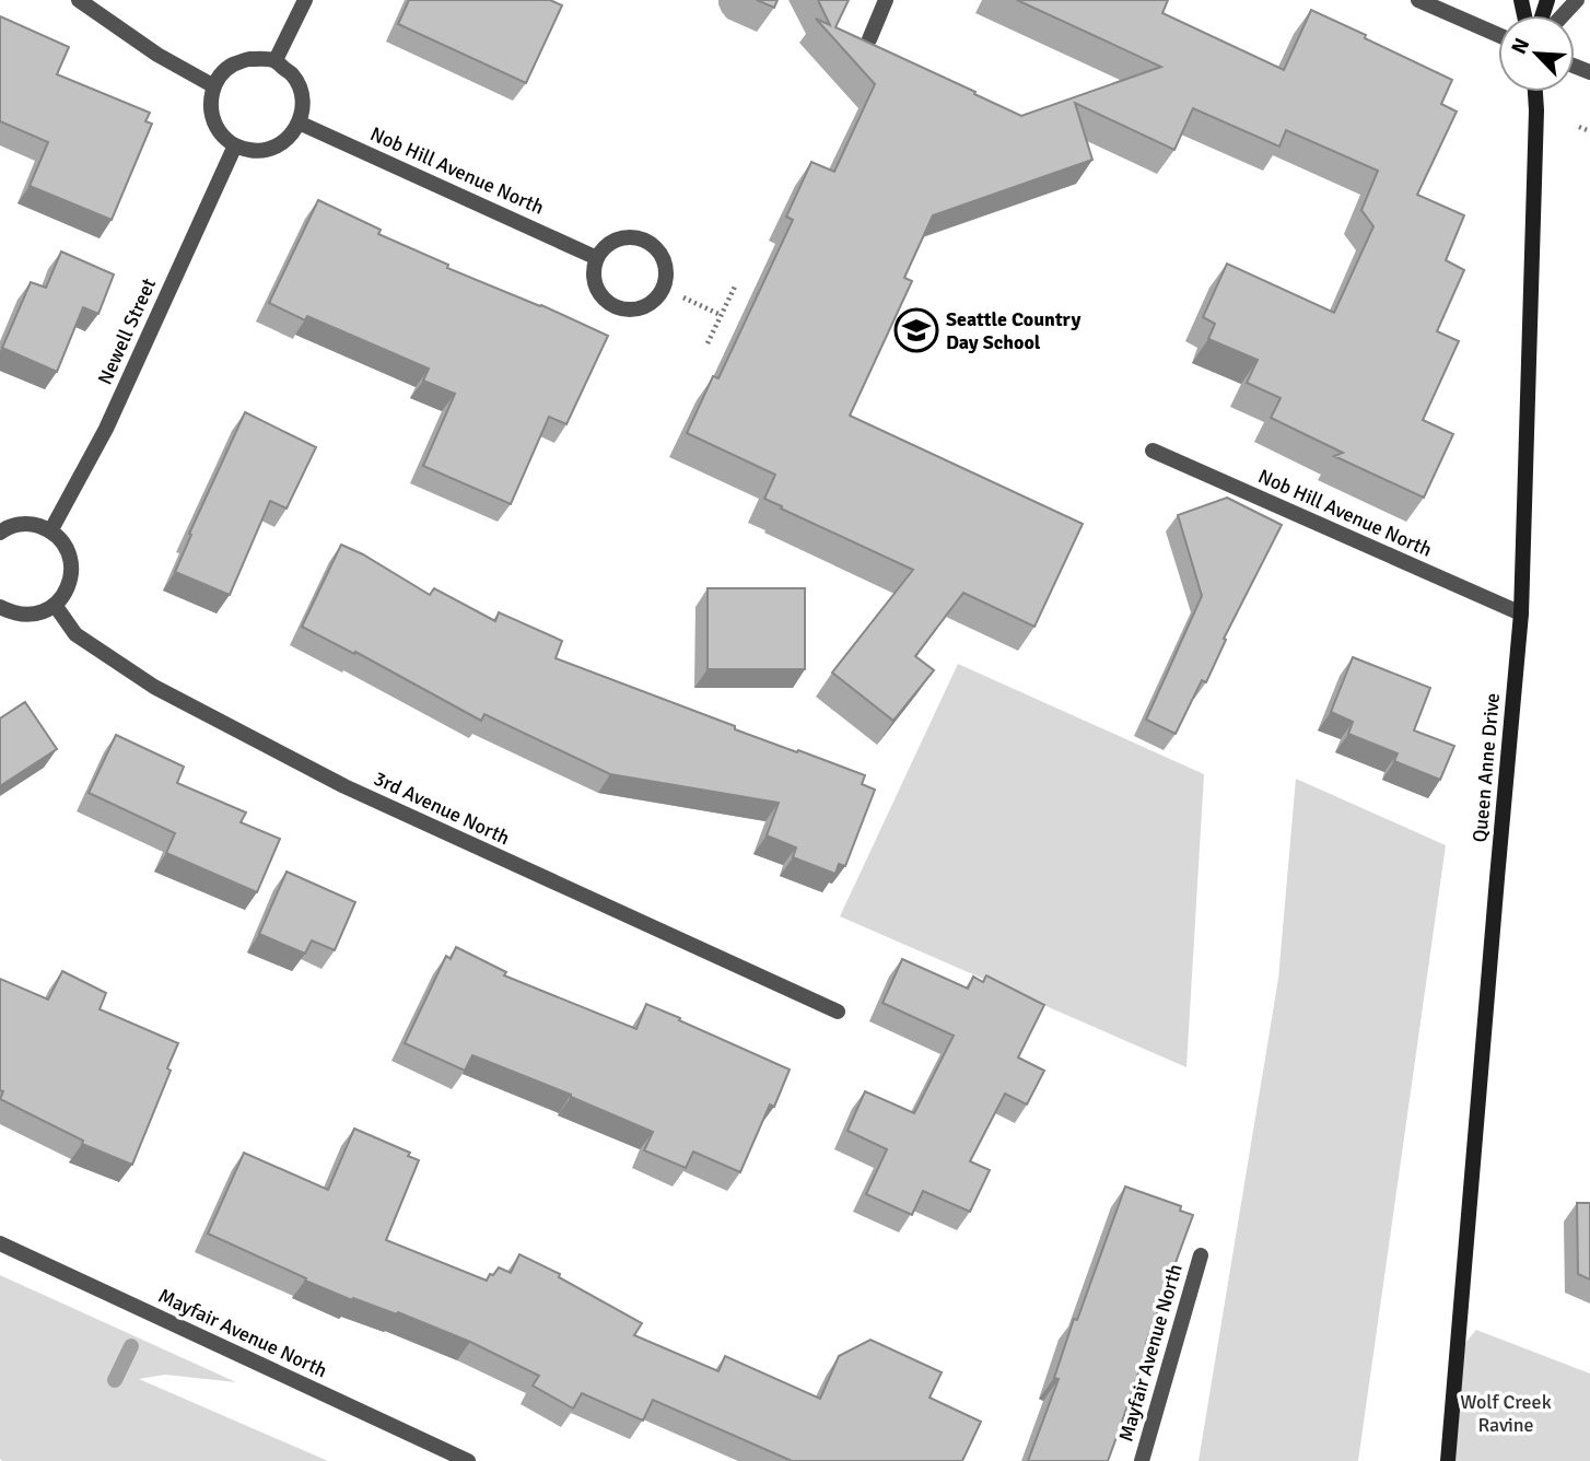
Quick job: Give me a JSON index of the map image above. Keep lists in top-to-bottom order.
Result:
{
  "streets": {
    "main road": ["Queen Anne Drive"],
    "street": [
      "Nob Hill Avenue North",
      "Newell Street",
      "3rd Avenue North",
      "Mayfair Avenue North"
    ]
  },
  "crossings": [
    ["Nob Hill Avenue North", "Newell Street"],
    ["Nob Hill Avenue North", "Queen Anne Drive"]
  ],
  "parks": ["Wolf Creek Ravine"],
  "places": {
    "school or university": ["Seattle Country Day School"]
  },
  "north": "top left"
}
